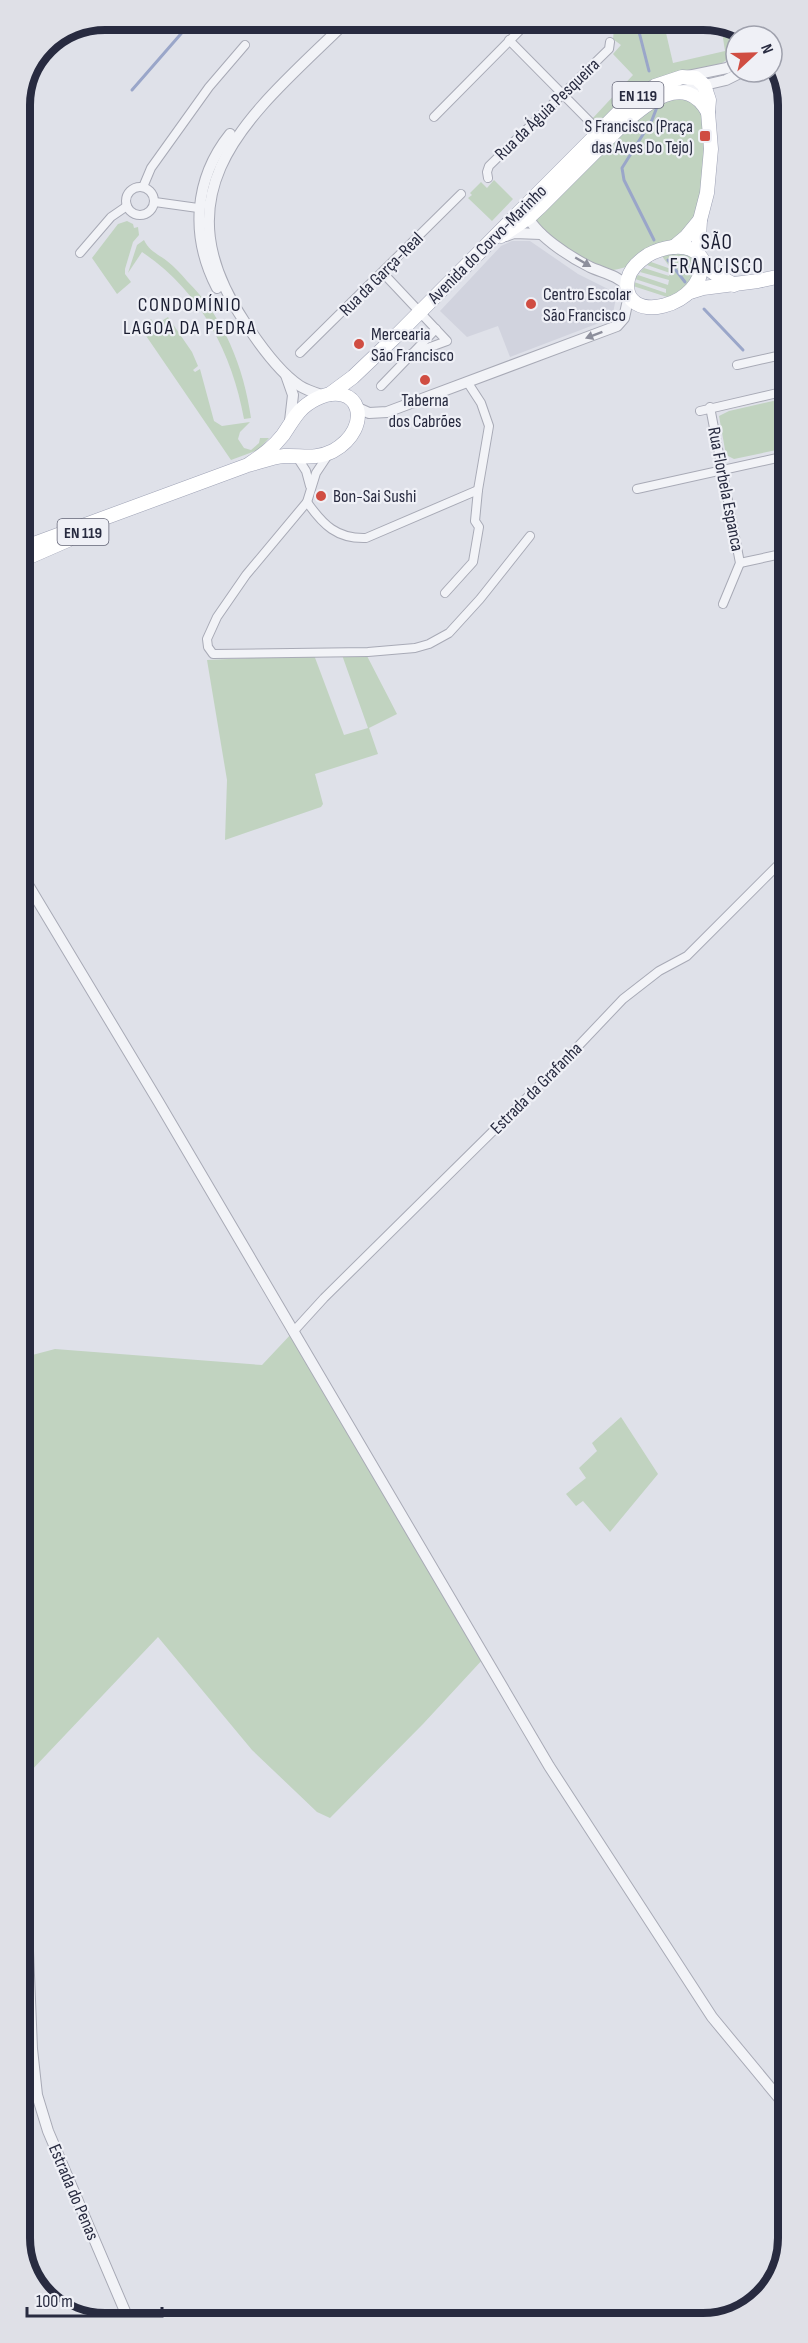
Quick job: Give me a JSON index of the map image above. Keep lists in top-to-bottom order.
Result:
{
  "streets": {
    "main road": ["EN 119", "Avenida do Corvo-Marinho"],
    "street": [
      "Rua da Águia Pesqueira",
      "Rua da Garça-Real",
      "Rua Florbela Espanca",
      "Estrada da Grafanha",
      "Estrada do Penas"
    ]
  },
  "crossings": [
    ["EN 119", "Avenida do Corvo-Marinho"]
  ],
  "districts": ["SÃO FRANCISCO", "CONDOMÍNIO LAGOA DA PEDRA"],
  "places": {
    "transit": ["S Francisco (Praça das Aves Do Tejo)"],
    "other": [
      "Centro Escolar São Francisco",
      "Mercearia São Francisco",
      "Taberna dos Cabrões",
      "Bon-Sai Sushi"
    ]
  },
  "scale_bar": "100 m",
  "north": "right"
}
